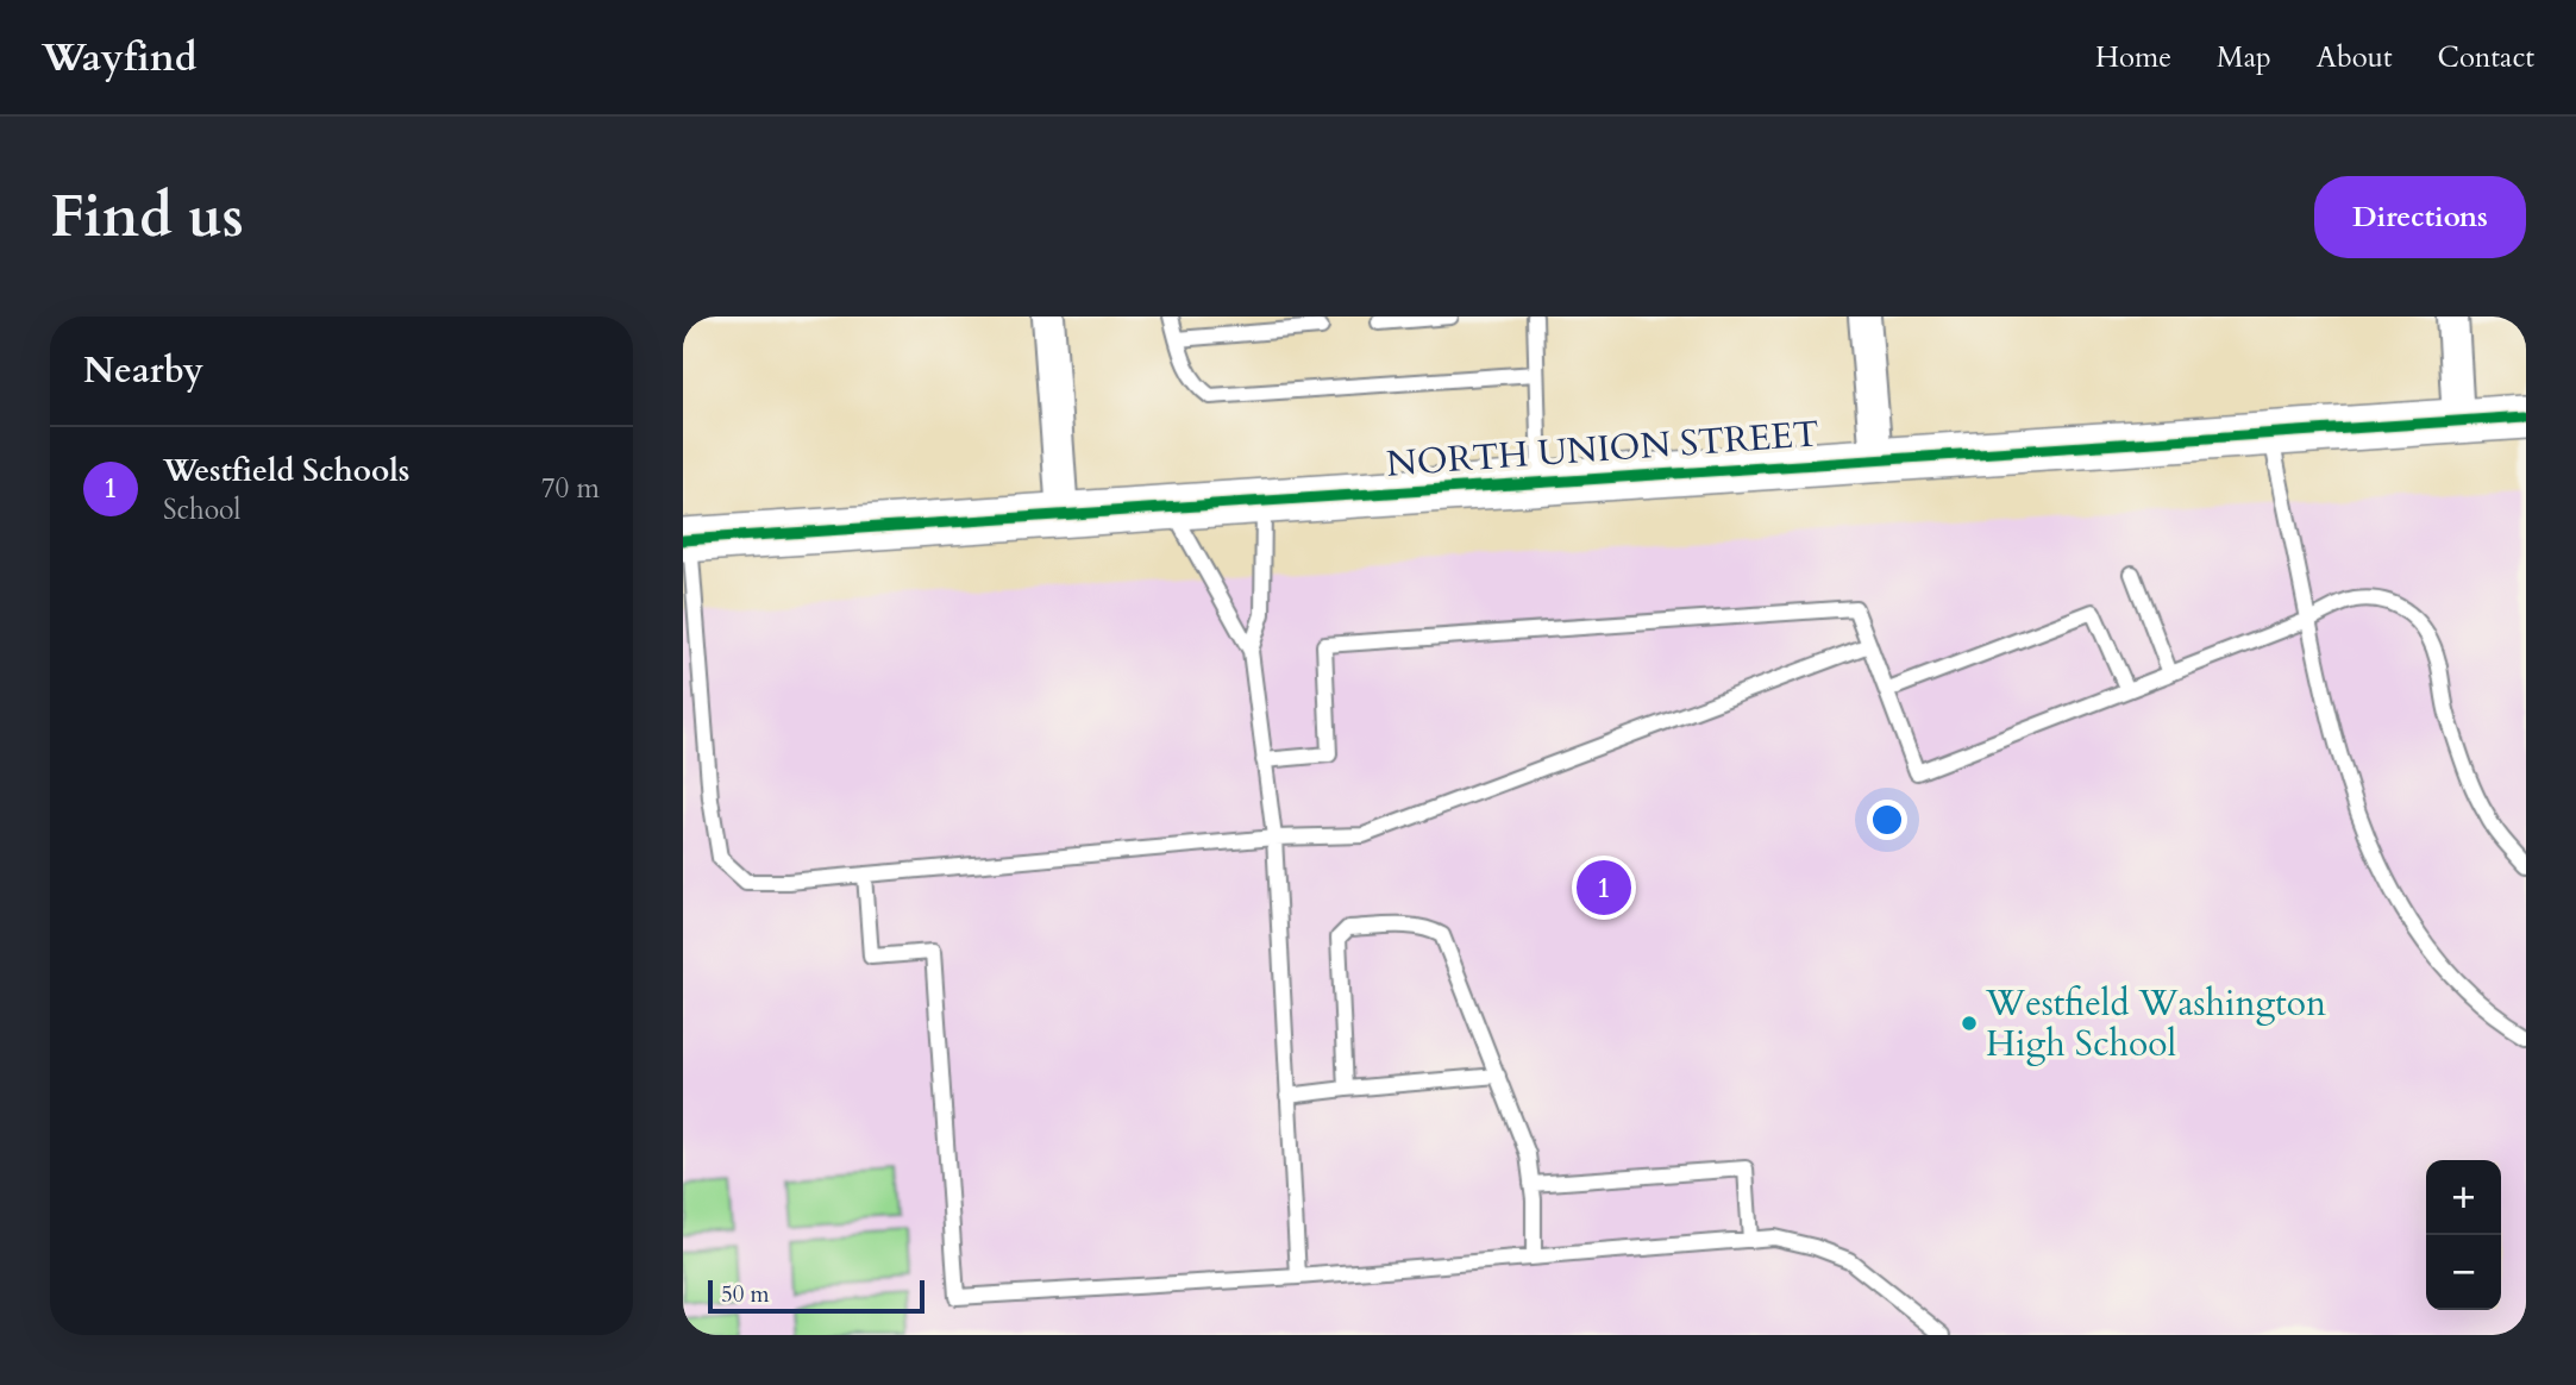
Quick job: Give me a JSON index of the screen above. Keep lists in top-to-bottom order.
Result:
{
  "streets": {
    "street": ["NORTH UNION STREET"]
  },
  "places": ["Westfield Washington High School"],
  "scale_bar": "50 m",
  "page": {
    "header": "Wayfind",
    "nav": [
      "Home",
      "Map",
      "About",
      "Contact"
    ],
    "buttons": "Directions",
    "title": "Find us",
    "heading": "Nearby",
    "list": [
      {
        "mark": "1",
        "name": "Westfield Schools",
        "note": "School",
        "value": "70 m"
      }
    ],
    "pins": "1",
    "map_buttons": ["+", "−"],
    "scale": "50 m"
  }
}
